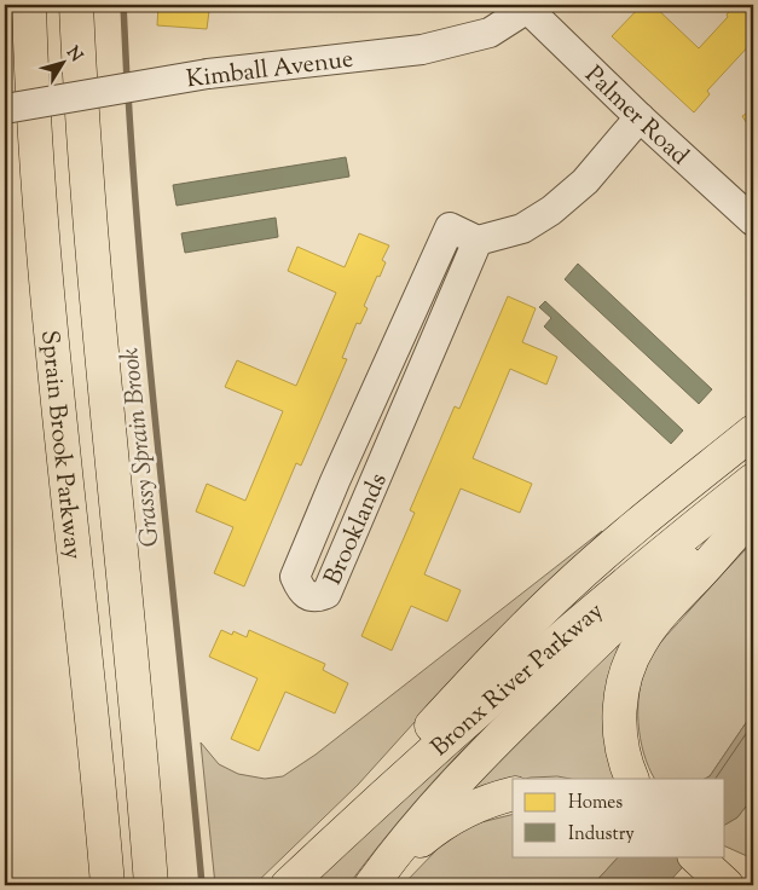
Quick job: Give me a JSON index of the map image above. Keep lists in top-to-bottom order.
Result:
{
  "streets": {
    "highway": ["Sprain Brook Parkway", "Bronx River Parkway"],
    "street": ["Kimball Avenue", "Palmer Road", "Brooklands"]
  },
  "crossings": [
    ["Kimball Avenue", "Palmer Road"]
  ],
  "water": ["Grassy Sprain Brook"],
  "legend": ["Homes", "Industry"],
  "north": "top right"
}
